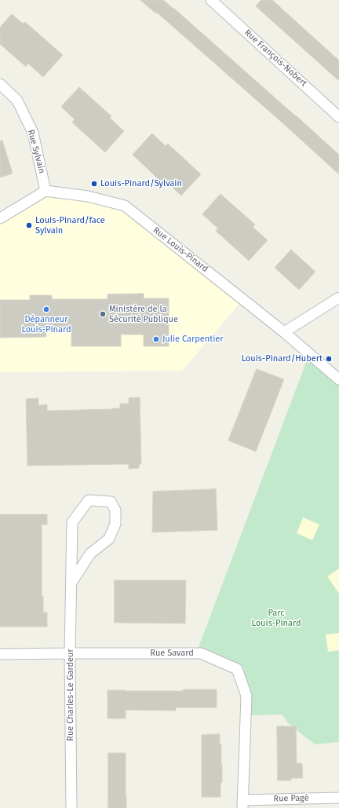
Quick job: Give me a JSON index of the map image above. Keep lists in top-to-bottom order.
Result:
{
  "streets": {
    "street": [
      "Rue François-Nobert",
      "Rue Sylvain",
      "Rue Louis-Pinard",
      "Rue Savard",
      "Rue Charles-Le Gardeur",
      "Rue Pagé"
    ]
  },
  "crossings": [
    ["Rue Sylvain", "Rue Louis-Pinard"],
    ["Rue Savard", "Rue Charles-Le Gardeur"],
    ["Rue Savard", "Rue Pagé"]
  ],
  "parks": ["Parc Louis-Pinard"],
  "places": [
    "Louis-Pinard/Sylvain",
    "Louis-Pinard/face Sylvain",
    "Dépanneur Louis-Pinard",
    "Ministère de la Sécurité Publique",
    "Julie Carpentier",
    "Louis-Pinard/Hubert"
  ]
}
